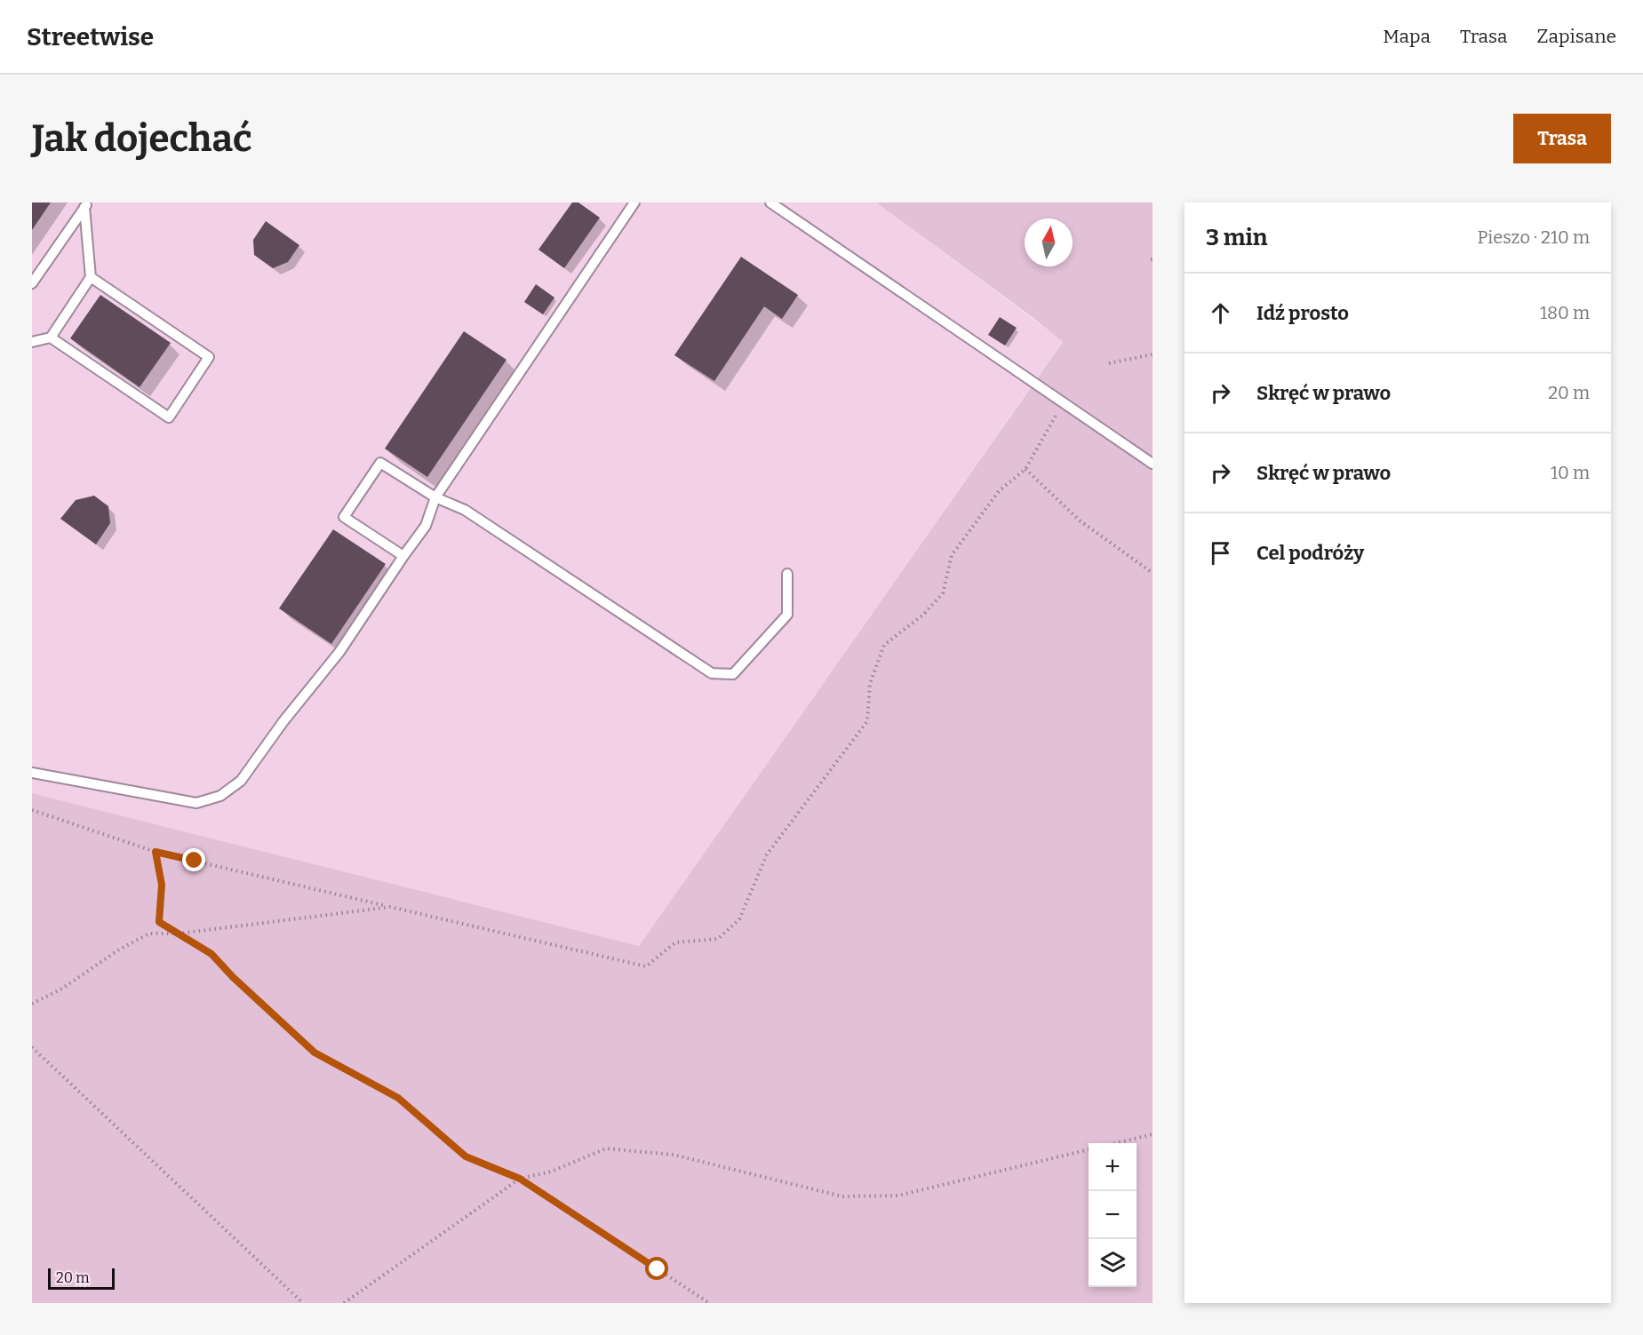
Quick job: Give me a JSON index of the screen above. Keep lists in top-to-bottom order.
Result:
{
  "scale_bar": "20 m",
  "north": "top",
  "page": {
    "header": "Streetwise",
    "nav": ["Mapa", "Trasa", "Zapisane"],
    "buttons": "Trasa",
    "title": "Jak dojechać",
    "heading": ["3 min", "Pieszo · 210 m"],
    "list": [
      ["Idź prosto", "180 m"],
      ["Skręć w prawo", "20 m"],
      ["Skręć w prawo", "10 m"],
      "Cel podróży"
    ],
    "map_buttons": ["+", "−"],
    "scale": "20 m"
  }
}
